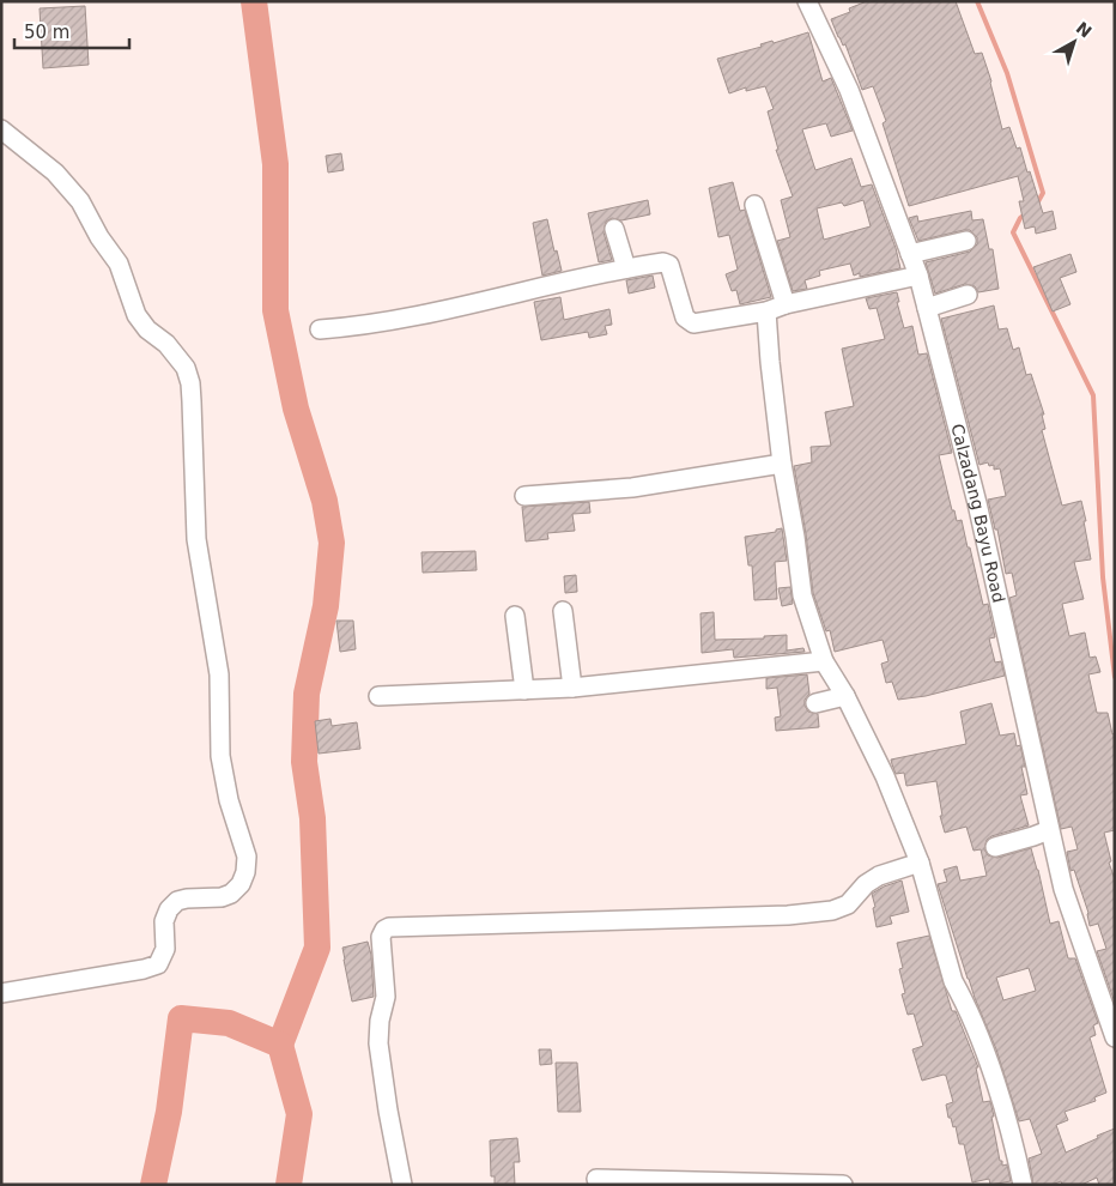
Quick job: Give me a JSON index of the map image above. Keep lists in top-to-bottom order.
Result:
{
  "streets": {
    "street": ["Calzadang Bayu Road"]
  },
  "scale_bar": "50 m",
  "north": "top right"
}
